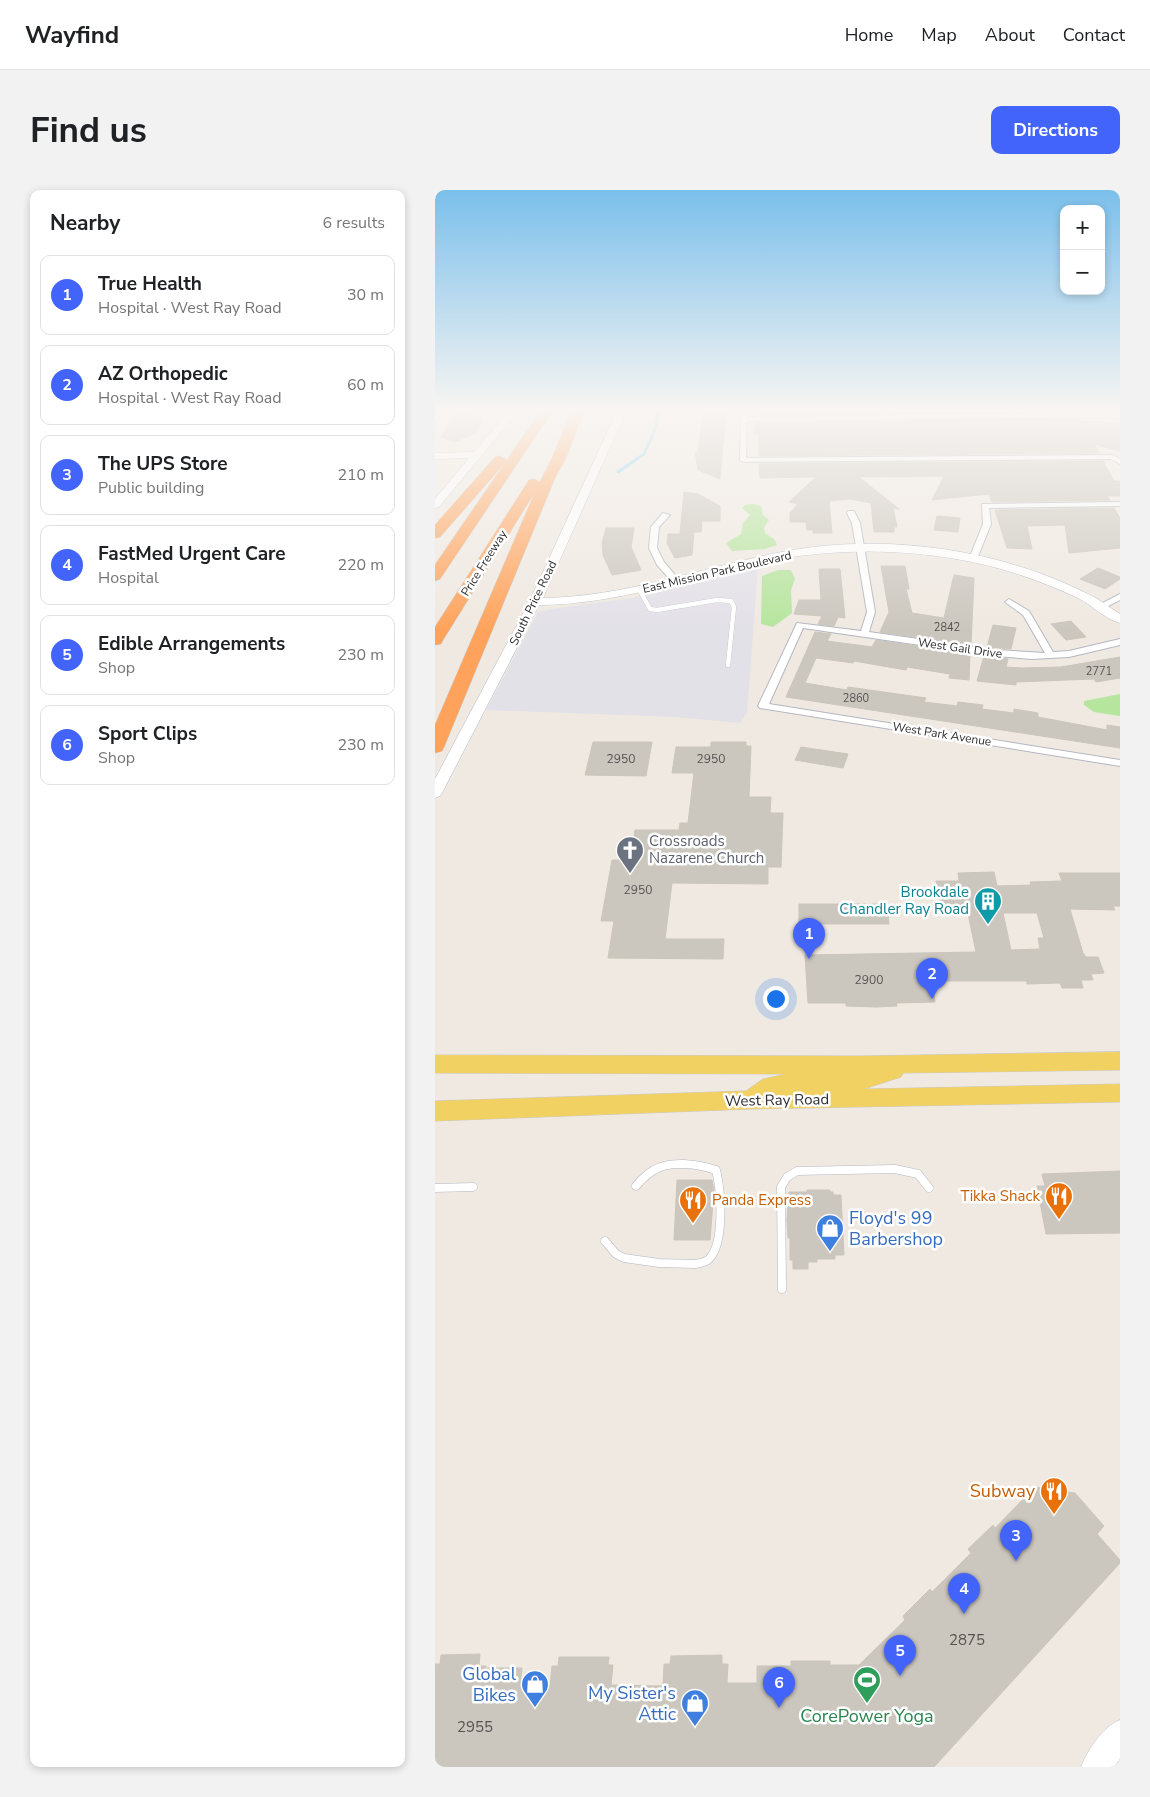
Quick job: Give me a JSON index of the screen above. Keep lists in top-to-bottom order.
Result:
{
  "streets": {
    "highway": ["Price Freeway"],
    "main road": ["East Mission Park Boulevard", "South Price Road", "West Ray Road"],
    "street": ["West Gail Drive", "West Park Avenue"]
  },
  "crossings": [
    ["East Mission Park Boulevard", "South Price Road"],
    ["West Gail Drive", "West Park Avenue"]
  ],
  "places": {
    "church": ["Crossroads Nazarene Church"],
    "building": ["Brookdale Chandler Ray Road"],
    "restaurant": ["Tikka Shack", "Panda Express", "Subway"],
    "shop": ["Floyd's 99 Barbershop", "Global Bikes", "My Sister's Attic"],
    "sports": ["CorePower Yoga"]
  },
  "house_numbers": [
    "2842",
    "2771",
    "2860",
    "2950",
    "2950",
    "2950",
    "2900",
    "2875",
    "2955"
  ],
  "page": {
    "header": "Wayfind",
    "nav": [
      "Home",
      "Map",
      "About",
      "Contact"
    ],
    "buttons": "Directions",
    "title": "Find us",
    "heading": ["Nearby", "6 results"],
    "map_buttons": ["+", "−"],
    "list": [
      {
        "mark": "1",
        "name": "True Health",
        "note": "Hospital · West Ray Road",
        "value": "30 m"
      },
      {
        "mark": "2",
        "name": "AZ Orthopedic",
        "note": "Hospital · West Ray Road",
        "value": "60 m"
      },
      {
        "mark": "3",
        "name": "The UPS Store",
        "note": "Public building",
        "value": "210 m"
      },
      {
        "mark": "4",
        "name": "FastMed Urgent Care",
        "note": "Hospital",
        "value": "220 m"
      },
      {
        "mark": "5",
        "name": "Edible Arrangements",
        "note": "Shop",
        "value": "230 m"
      },
      {
        "mark": "6",
        "name": "Sport Clips",
        "note": "Shop",
        "value": "230 m"
      }
    ],
    "pins": [
      "1",
      "2",
      "3",
      "4",
      "5",
      "6"
    ]
  }
}
